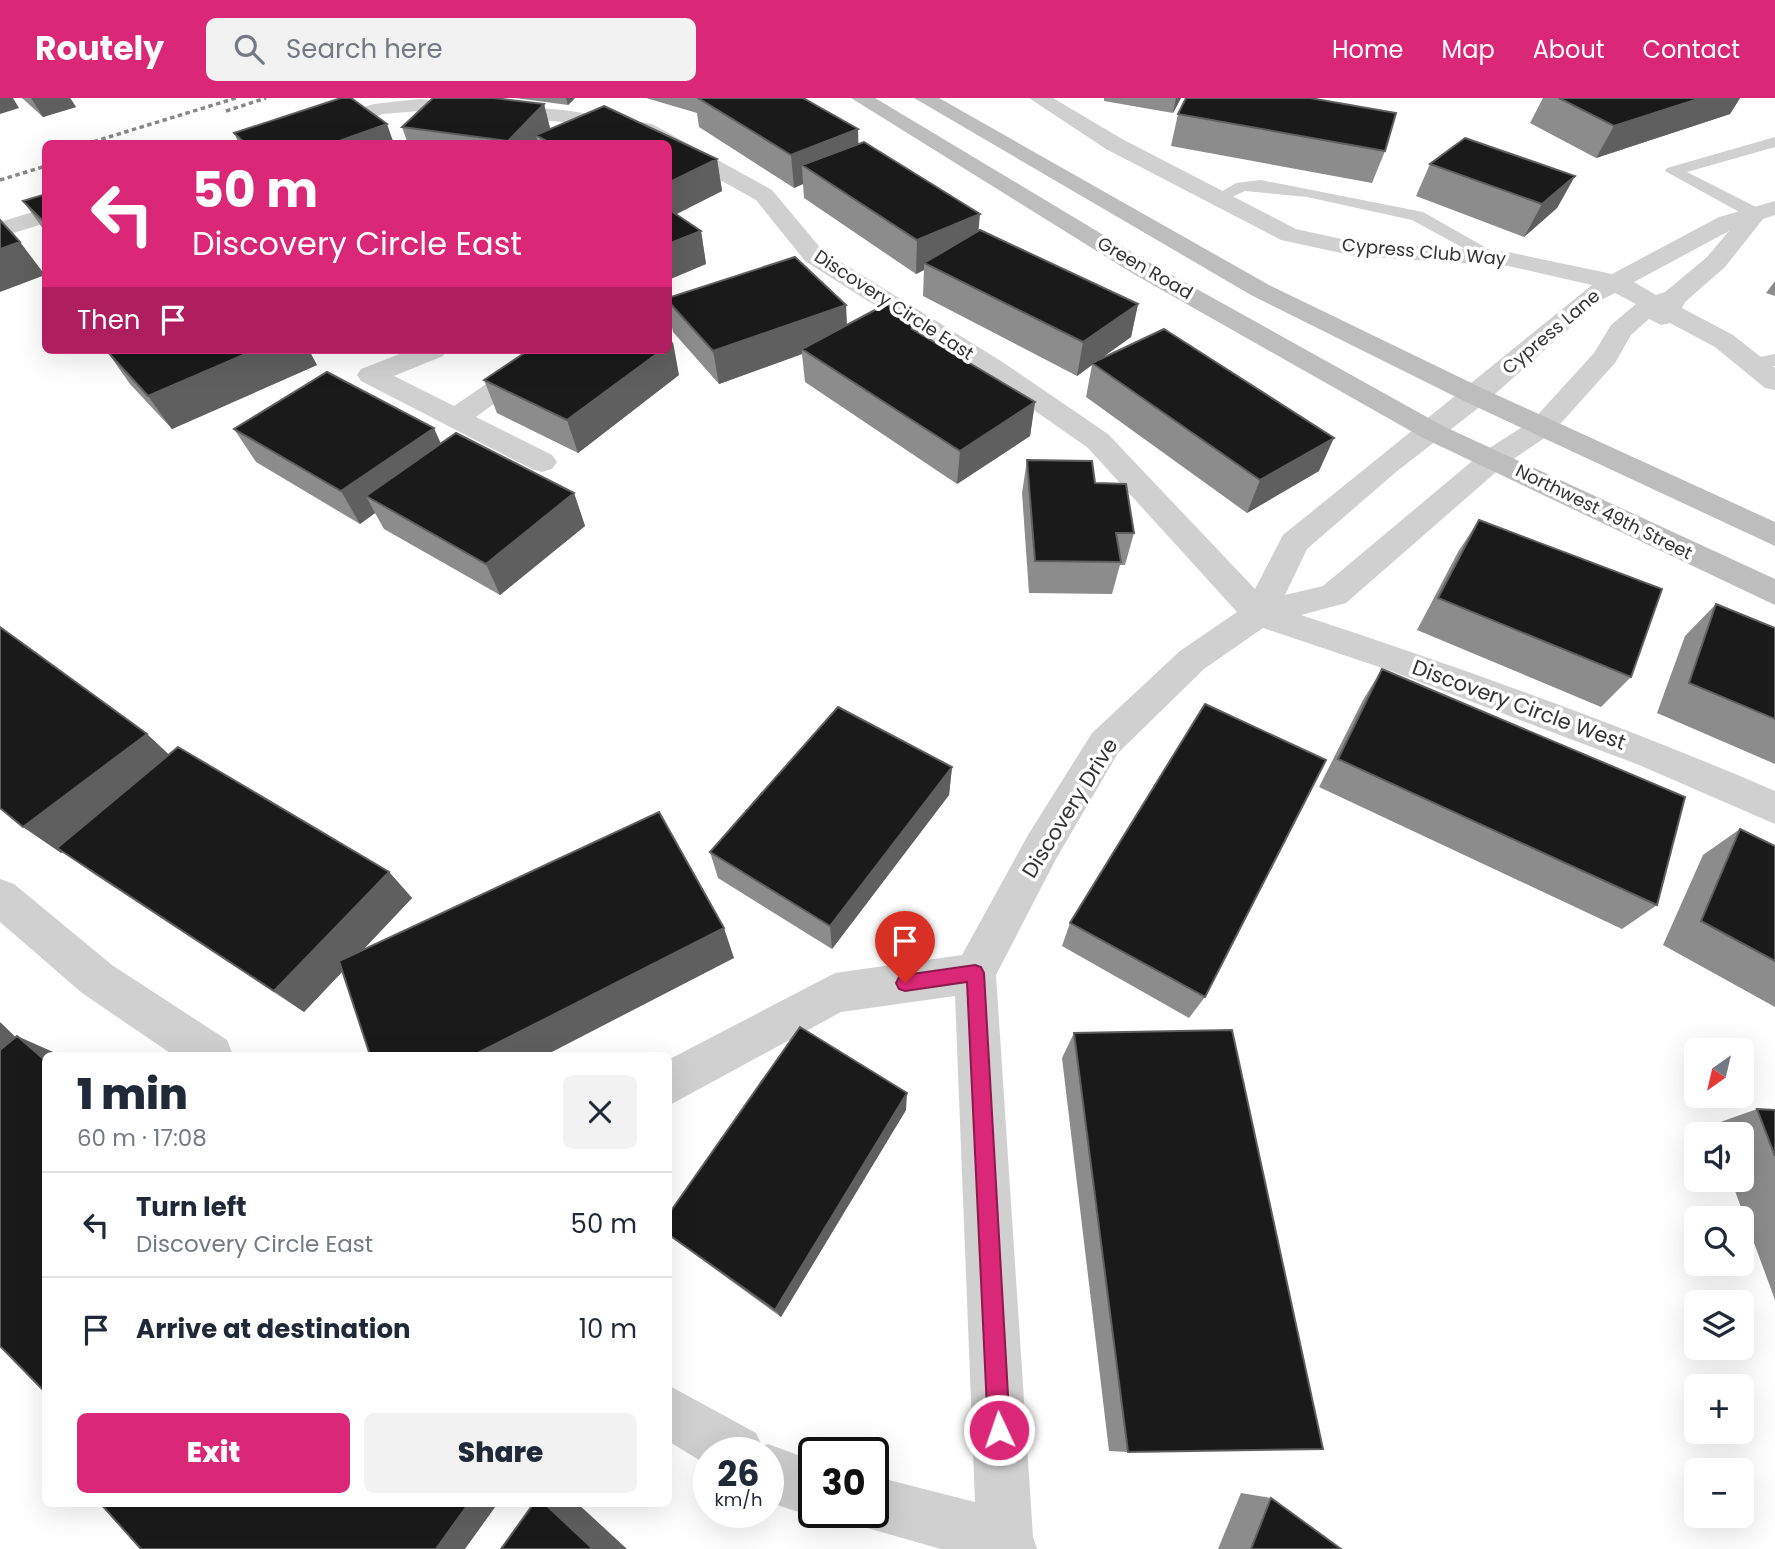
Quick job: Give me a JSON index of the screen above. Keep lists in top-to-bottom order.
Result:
{
  "streets": {
    "main road": ["Green Road", "Northwest 49th Street"],
    "street": [
      "Cypress Club Way",
      "Discovery Circle East",
      "Cypress Lane",
      "Discovery Circle West",
      "Discovery Drive"
    ]
  },
  "crossings": [
    ["Cypress Club Way", "Cypress Lane"],
    ["Cypress Club Way", "Discovery Drive"],
    ["Green Road", "Cypress Lane"],
    ["Green Road", "Northwest 49th Street"],
    ["Green Road", "Discovery Drive"],
    ["Discovery Circle East", "Discovery Circle West"],
    ["Discovery Circle East", "Discovery Drive"],
    ["Cypress Lane", "Northwest 49th Street"],
    ["Cypress Lane", "Discovery Drive"],
    ["Northwest 49th Street", "Discovery Drive"],
    ["Discovery Circle West", "Discovery Drive"]
  ],
  "north": "bottom left",
  "page": {
    "header": "Routely",
    "search": "Search here",
    "nav": [
      "Home",
      "Map",
      "About",
      "Contact"
    ],
    "turn": ["50 m", "Discovery Circle East"],
    "then": "Then",
    "map_buttons": ["+", "−"],
    "heading": ["1 min", "60 m · 17:08"],
    "list": [
      {
        "name": "Turn left",
        "note": "Discovery Circle East",
        "value": "50 m"
      },
      {
        "name": "Arrive at destination",
        "value": "10 m"
      }
    ],
    "buttons": ["Exit", "Share"],
    "speed": "26 km/h",
    "limit": "30"
  }
}
